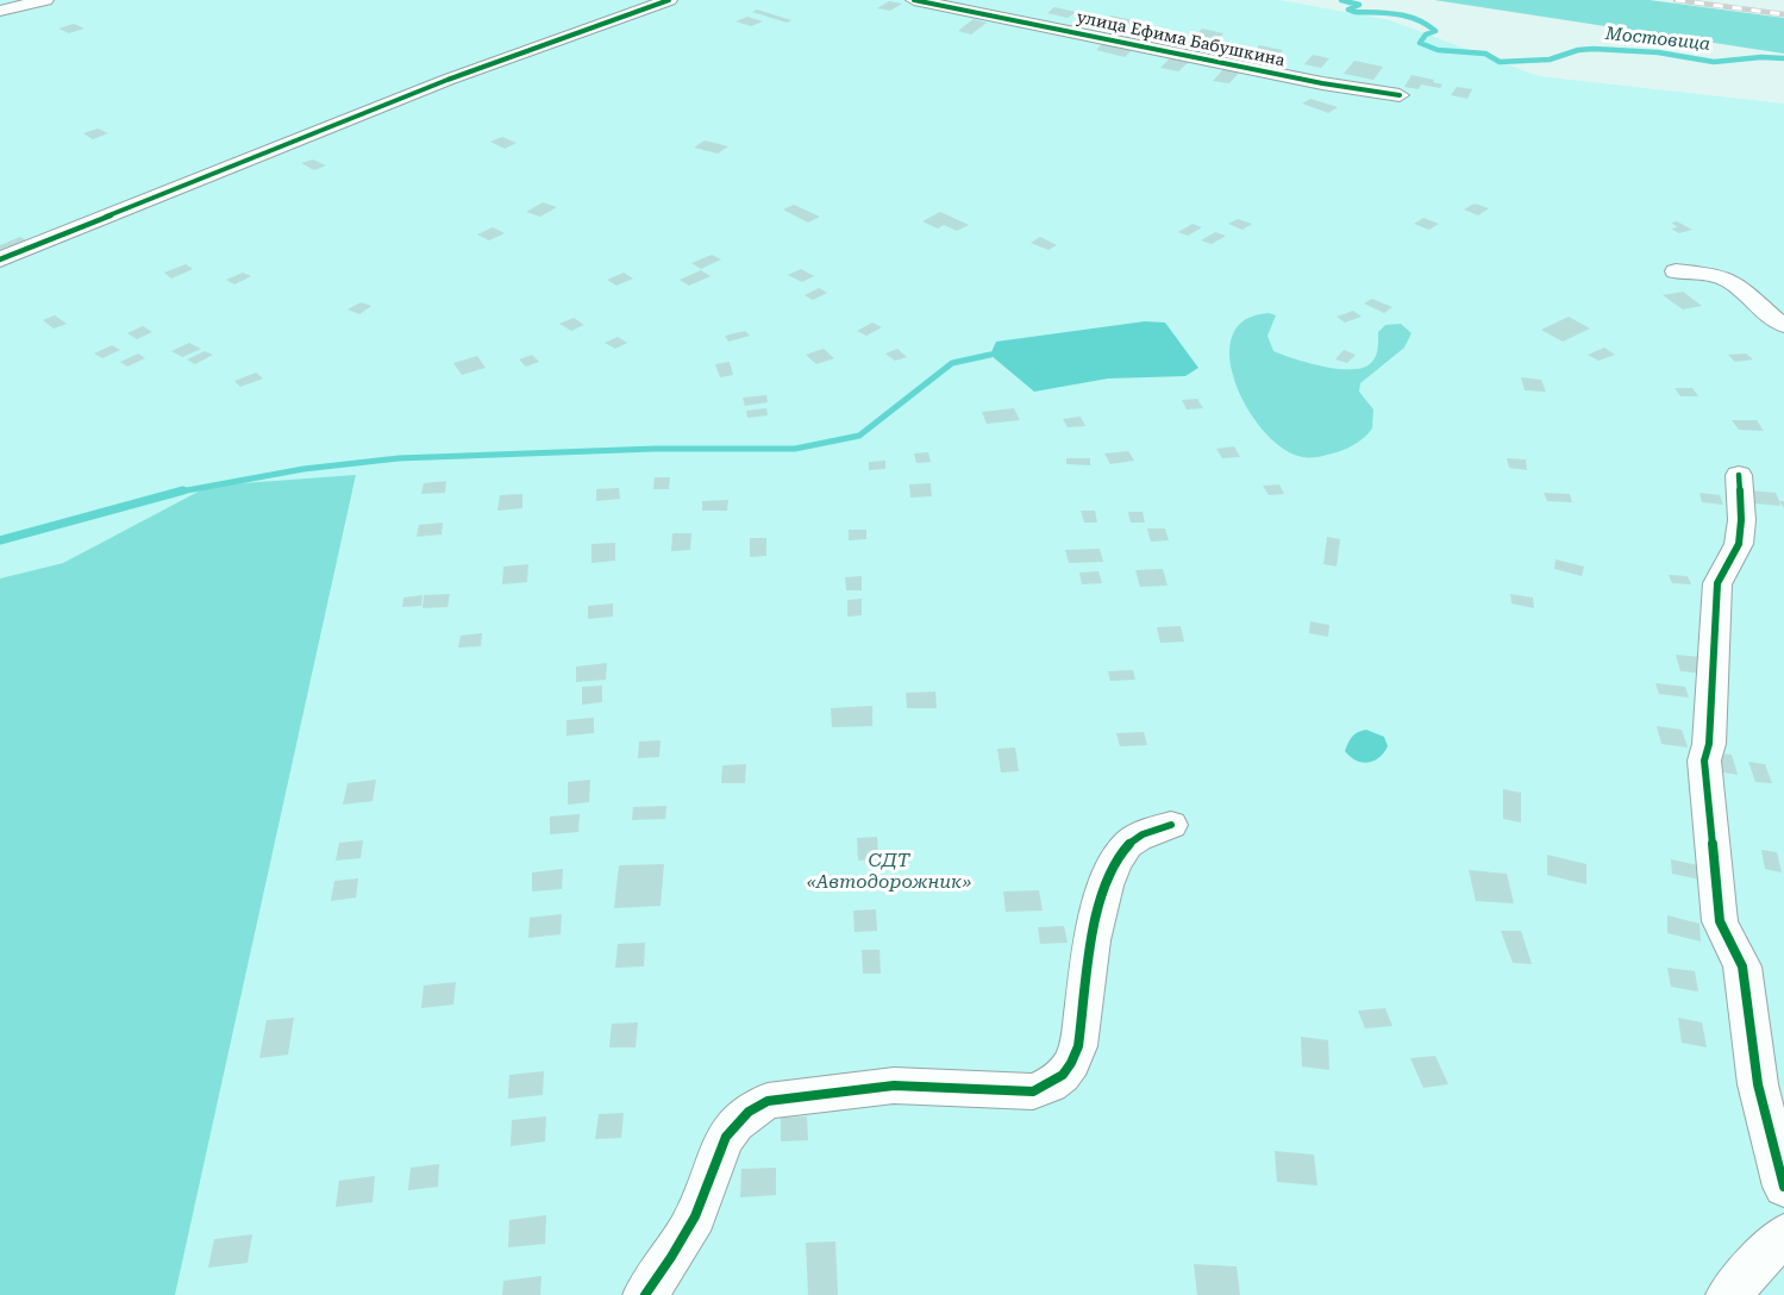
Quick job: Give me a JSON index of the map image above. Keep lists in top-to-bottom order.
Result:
{
  "streets": {
    "street": ["улица Ефима Бабушкина"]
  },
  "water": ["Мостовица"],
  "parks": ["СДТ «Автодорожник»"]
}
